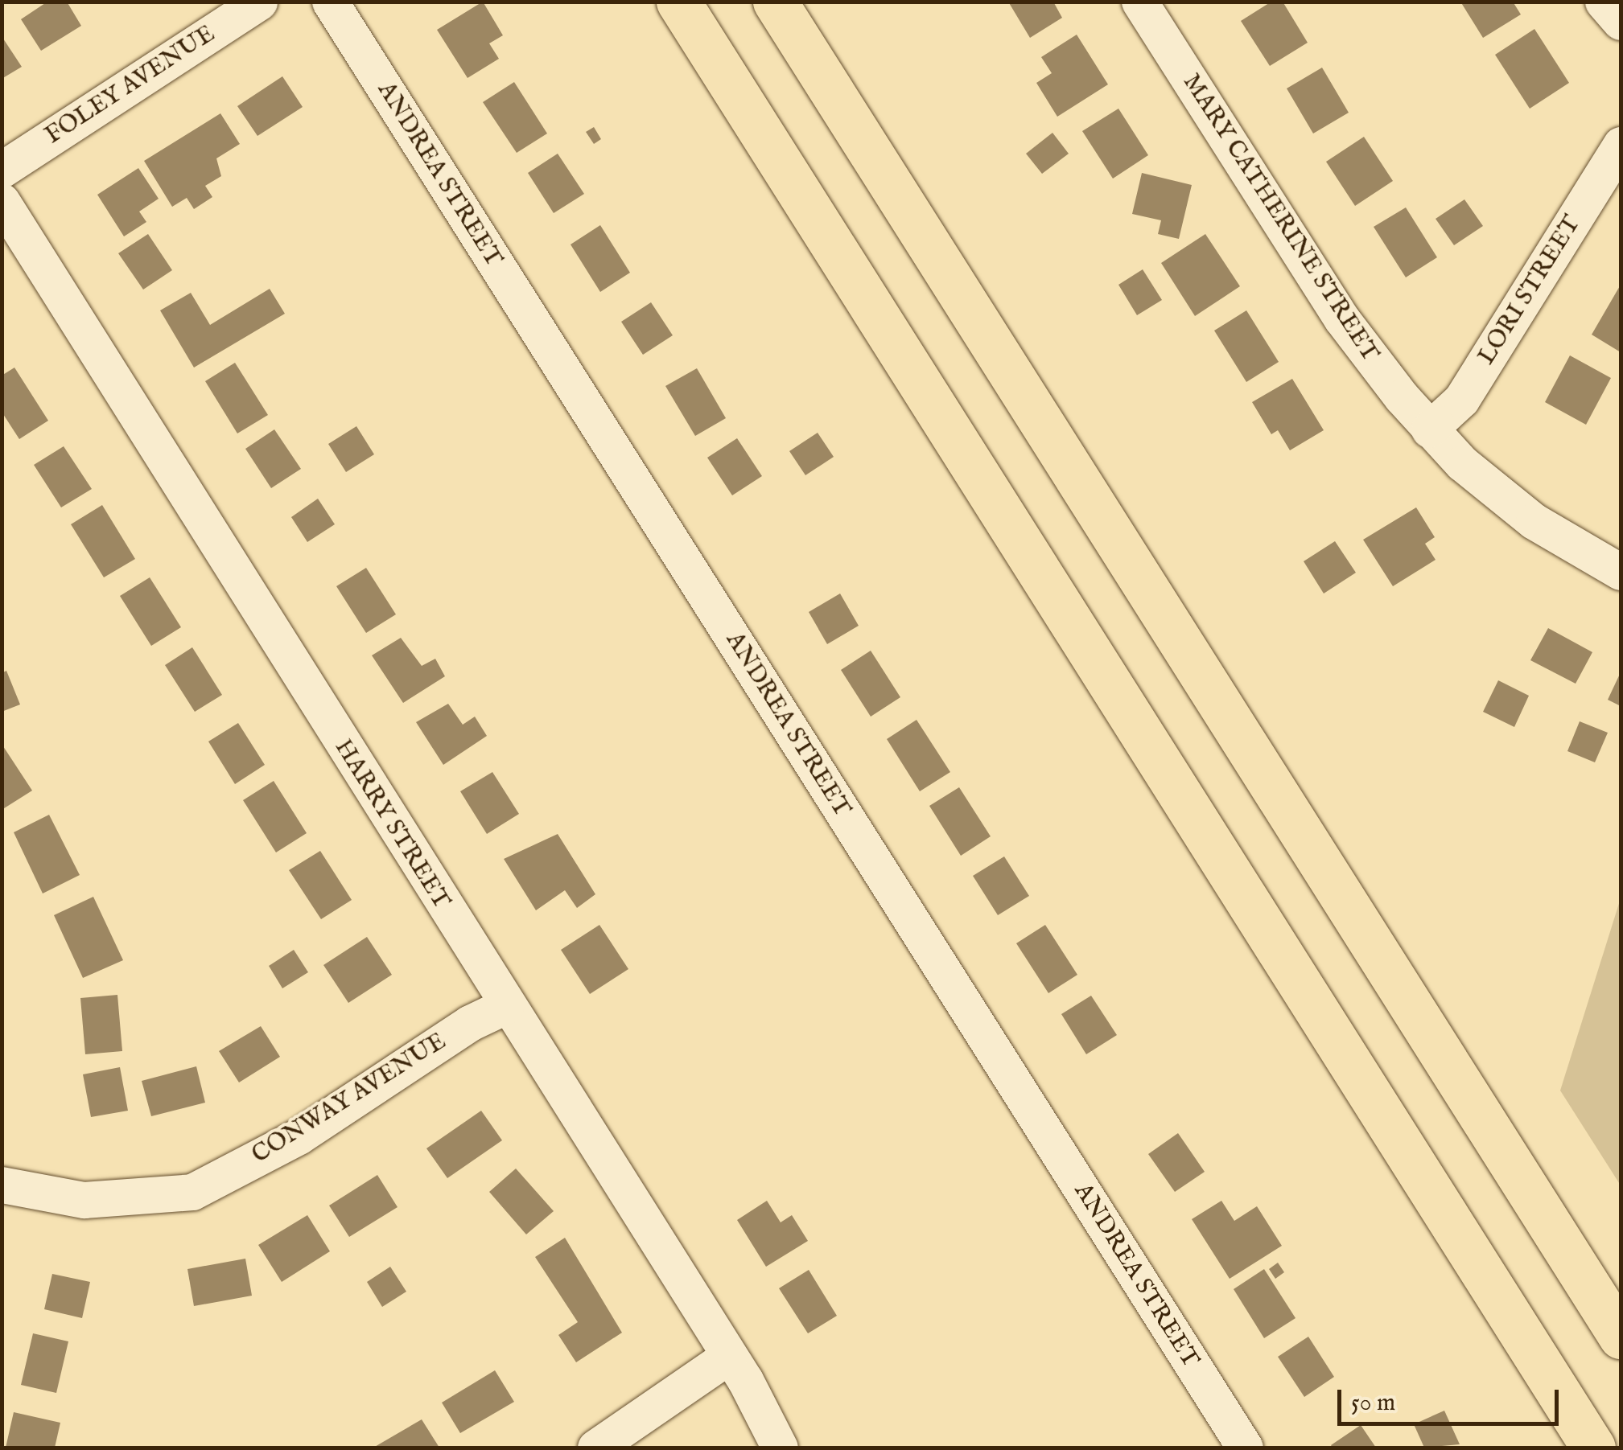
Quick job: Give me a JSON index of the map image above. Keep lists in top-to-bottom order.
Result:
{
  "streets": {
    "street": [
      "FOLEY AVENUE",
      "ANDREA STREET",
      "MARY CATHERINE STREET",
      "LORI STREET",
      "HARRY STREET",
      "CONWAY AVENUE"
    ]
  },
  "crossings": [
    ["MARY CATHERINE STREET", "LORI STREET"],
    ["HARRY STREET", "CONWAY AVENUE"]
  ],
  "scale_bar": "50 m"
}
